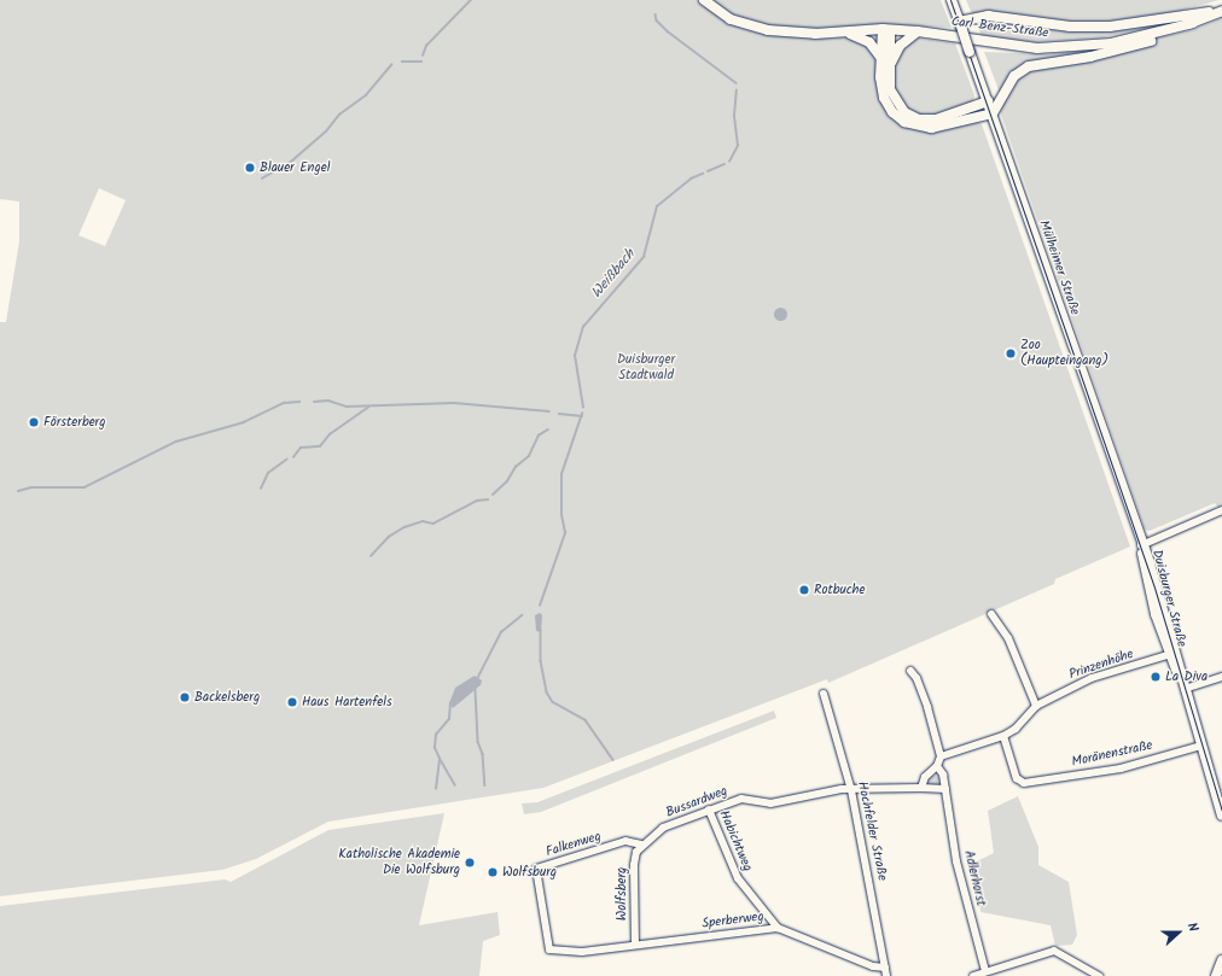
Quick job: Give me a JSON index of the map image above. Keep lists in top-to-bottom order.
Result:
{
  "streets": {
    "main road": ["Carl-Benz-Straße", "Mülheimer Straße", "Duisburger Straße"],
    "street": [
      "Prinzenhöhe",
      "Moränenstraße",
      "Bussardweg",
      "Hochfelder Straße",
      "Habichtweg",
      "Falkenweg",
      "Adlerhorst",
      "Wolfsberg",
      "Sperberweg"
    ]
  },
  "crossings": [
    ["Carl-Benz-Straße", "Mülheimer Straße"],
    ["Mülheimer Straße", "Duisburger Straße"],
    ["Duisburger Straße", "Prinzenhöhe"],
    ["Duisburger Straße", "Moränenstraße"],
    ["Prinzenhöhe", "Moränenstraße"],
    ["Bussardweg", "Hochfelder Straße"],
    ["Bussardweg", "Habichtweg"],
    ["Bussardweg", "Falkenweg"],
    ["Bussardweg", "Wolfsberg"],
    ["Hochfelder Straße", "Sperberweg"],
    ["Habichtweg", "Sperberweg"],
    ["Falkenweg", "Wolfsberg"],
    ["Falkenweg", "Sperberweg"],
    ["Wolfsberg", "Sperberweg"]
  ],
  "water": ["Weißbach"],
  "parks": ["Duisburger Stadtwald"],
  "places": [
    "Blauer Engel",
    "Zoo (Haupteingang)",
    "Försterberg",
    "Rotbuche",
    "La Diva",
    "Backelsberg",
    "Haus Hartenfels",
    "Katholische Akademie Die Wolfsburg",
    "Wolfsburg"
  ],
  "north": "right"
}
